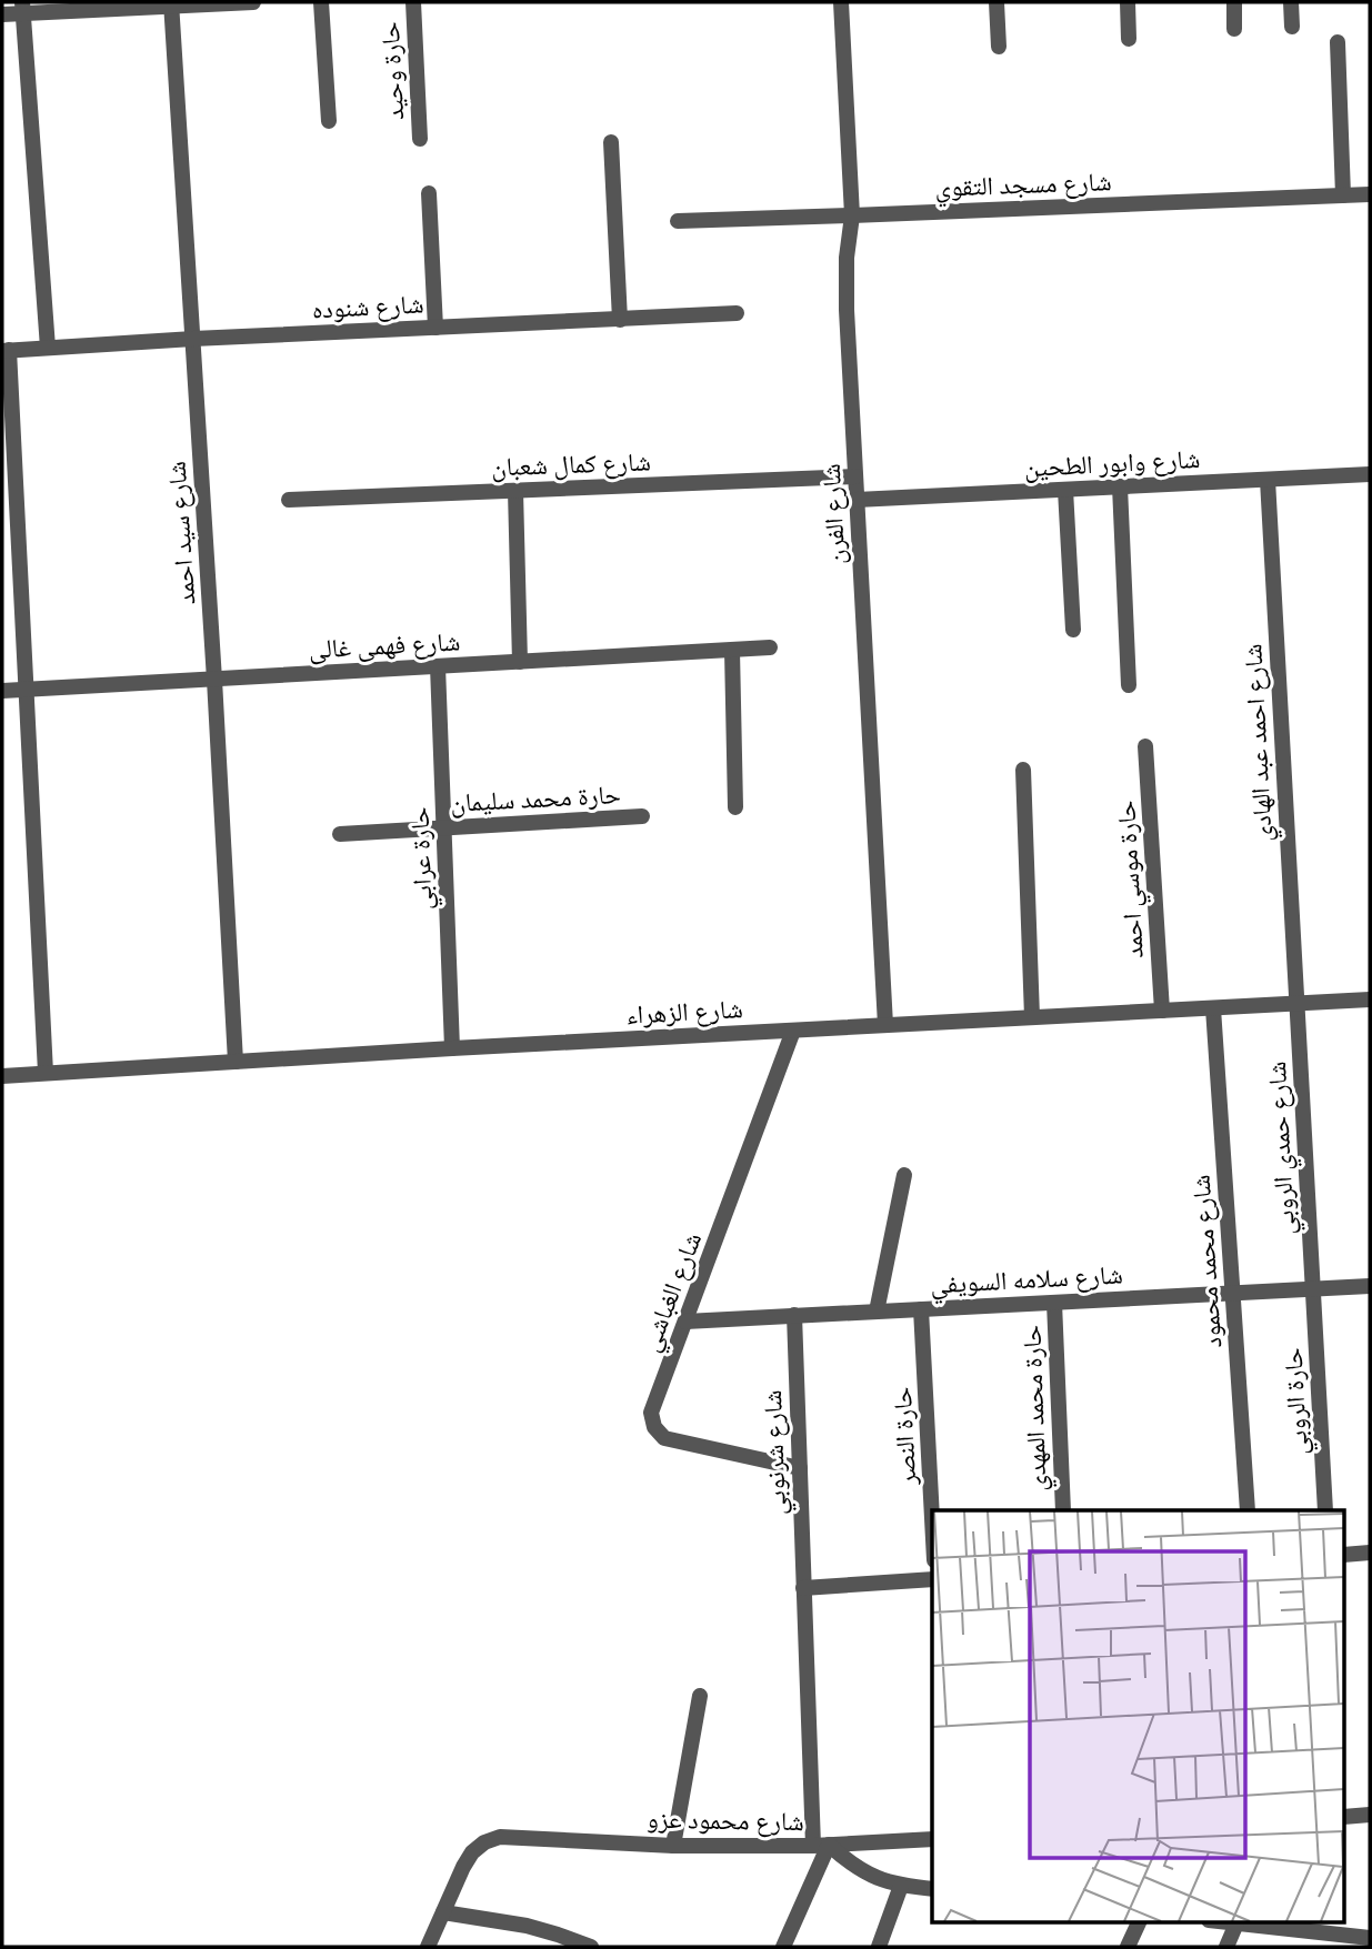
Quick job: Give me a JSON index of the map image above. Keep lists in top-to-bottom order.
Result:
{
  "streets": {
    "street": [
      "حارة وحيد",
      "شارع مسجد التقوي",
      "شارع شنوده",
      "شارع وابور الطحين",
      "شارع كمال شعبان",
      "شارع الفرن",
      "شارع سيد احمد",
      "شارع فهمى غالى",
      "شارع احمد عبد الهادي",
      "حارة محمد سليمان",
      "حارة عرابي",
      "حارة موسي احمد",
      "شارع الزهراء",
      "شارع حمدي الروبي",
      "شارع محمد محمود",
      "شارع سلامه السويفي",
      "شارع الغباشي",
      "حارة الروبي",
      "حارة محمد المهدي",
      "حارة النصر",
      "شارع شرنوبي",
      "شارع محمود عزو"
    ]
  },
  "crossings": [
    ["شارع مسجد التقوي", "شارع الفرن"],
    ["شارع شنوده", "شارع سيد احمد"],
    ["شارع وابور الطحين", "شارع الفرن"],
    ["شارع وابور الطحين", "شارع احمد عبد الهادي"],
    ["شارع كمال شعبان", "شارع الفرن"],
    ["شارع الفرن", "شارع الزهراء"],
    ["شارع سيد احمد", "شارع فهمى غالى"],
    ["شارع سيد احمد", "شارع الزهراء"],
    ["شارع فهمى غالى", "حارة عرابي"],
    ["شارع احمد عبد الهادي", "شارع الزهراء"],
    ["شارع احمد عبد الهادي", "شارع حمدي الروبي"],
    ["حارة محمد سليمان", "حارة عرابي"],
    ["حارة عرابي", "شارع الزهراء"],
    ["حارة موسي احمد", "شارع الزهراء"],
    ["شارع الزهراء", "شارع حمدي الروبي"],
    ["شارع الزهراء", "شارع محمد محمود"],
    ["شارع الزهراء", "شارع الغباشي"],
    ["شارع حمدي الروبي", "شارع سلامه السويفي"],
    ["شارع حمدي الروبي", "حارة الروبي"],
    ["شارع محمد محمود", "شارع سلامه السويفي"],
    ["شارع سلامه السويفي", "شارع الغباشي"],
    ["شارع سلامه السويفي", "حارة الروبي"],
    ["شارع سلامه السويفي", "حارة محمد المهدي"],
    ["شارع سلامه السويفي", "حارة النصر"],
    ["شارع سلامه السويفي", "شارع شرنوبي"],
    ["شارع الغباشي", "شارع شرنوبي"],
    ["شارع شرنوبي", "شارع محمود عزو"]
  ]
}
